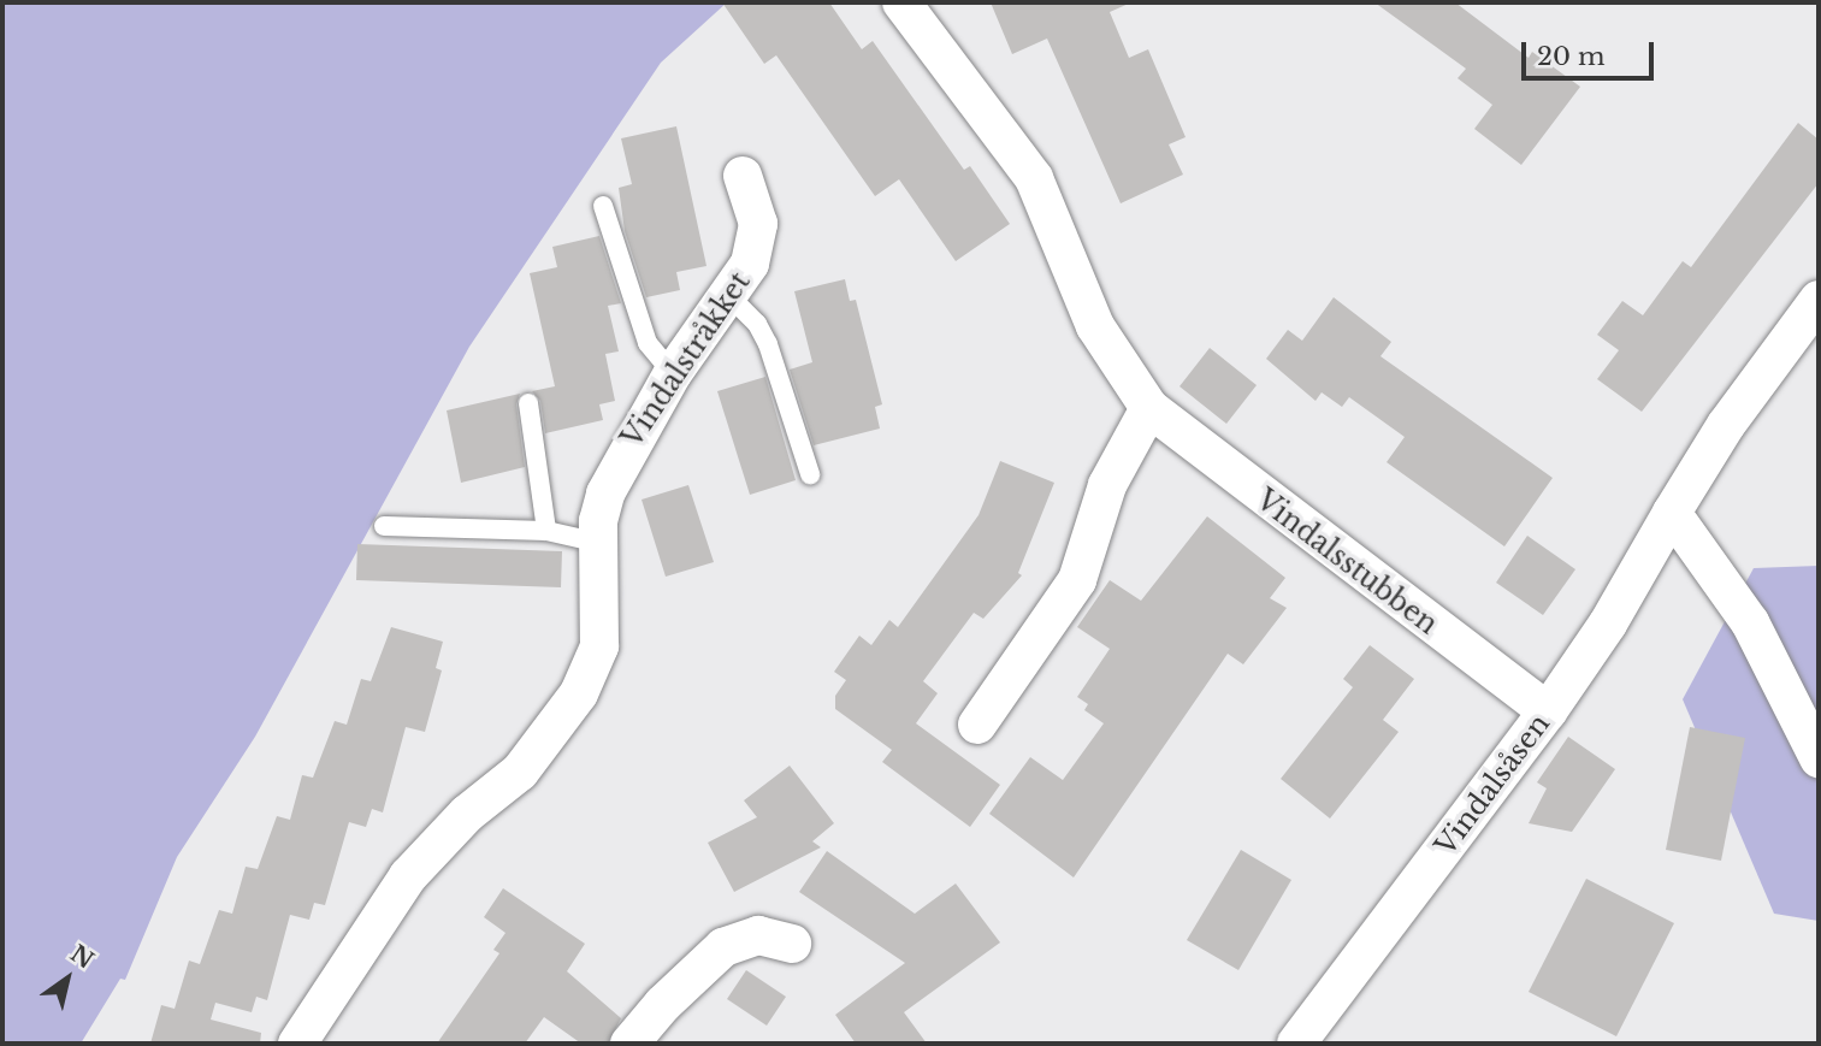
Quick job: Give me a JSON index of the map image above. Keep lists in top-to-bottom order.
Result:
{
  "streets": {
    "street": ["Vindalstråkket", "Vindalsstubben", "Vindalsåsen"]
  },
  "crossings": [
    ["Vindalsstubben", "Vindalsåsen"]
  ],
  "scale_bar": "20 m",
  "north": "top right"
}
